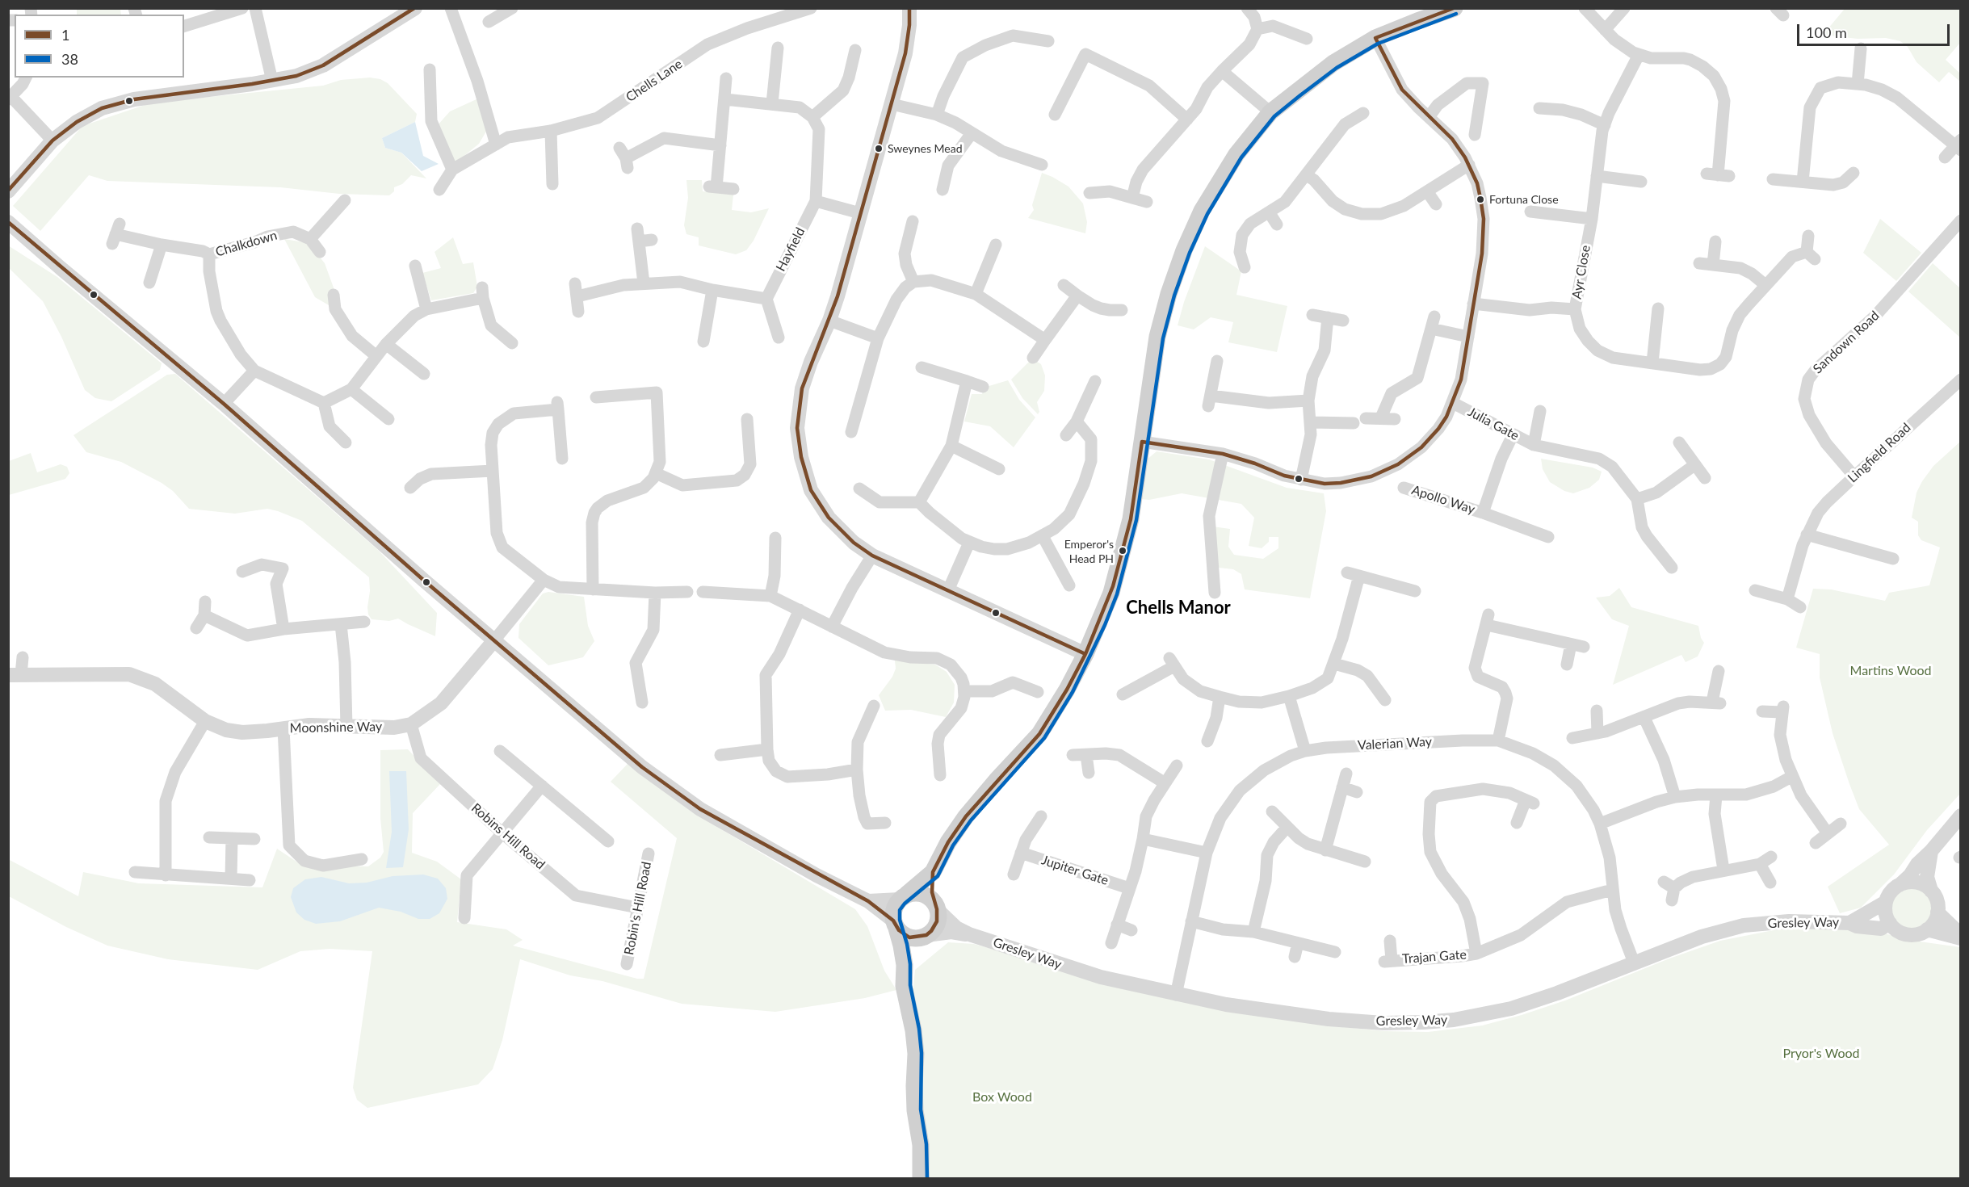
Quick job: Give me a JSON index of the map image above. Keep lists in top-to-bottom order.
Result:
{
  "streets": {
    "street": [
      "Chells Lane",
      "Chalkdown",
      "Hayfield",
      "Ayr Close",
      "Sandown Road",
      "Julia Gate",
      "Lingfield Road",
      "Apollo Way",
      "Moonshine Way",
      "Valerian Way",
      "Robins Hill Road",
      "Jupiter Gate",
      "Robin's Hill Road",
      "Gresley Way",
      "Trajan Gate"
    ]
  },
  "crossings": [
    ["Sandown Road", "Lingfield Road"],
    ["Julia Gate", "Apollo Way"],
    ["Moonshine Way", "Robins Hill Road"],
    ["Valerian Way", "Gresley Way"],
    ["Valerian Way", "Trajan Gate"],
    ["Robins Hill Road", "Robin's Hill Road"]
  ],
  "districts": ["Chells Manor"],
  "parks": ["Martins Wood", "Pryor's Wood", "Box Wood"],
  "places": ["Sweynes Mead", "Fortuna Close", "Emperor's Head PH"],
  "lines": ["transit line 1", "transit line 38"],
  "legend": ["1", "38"],
  "scale_bar": "100 m"
}
